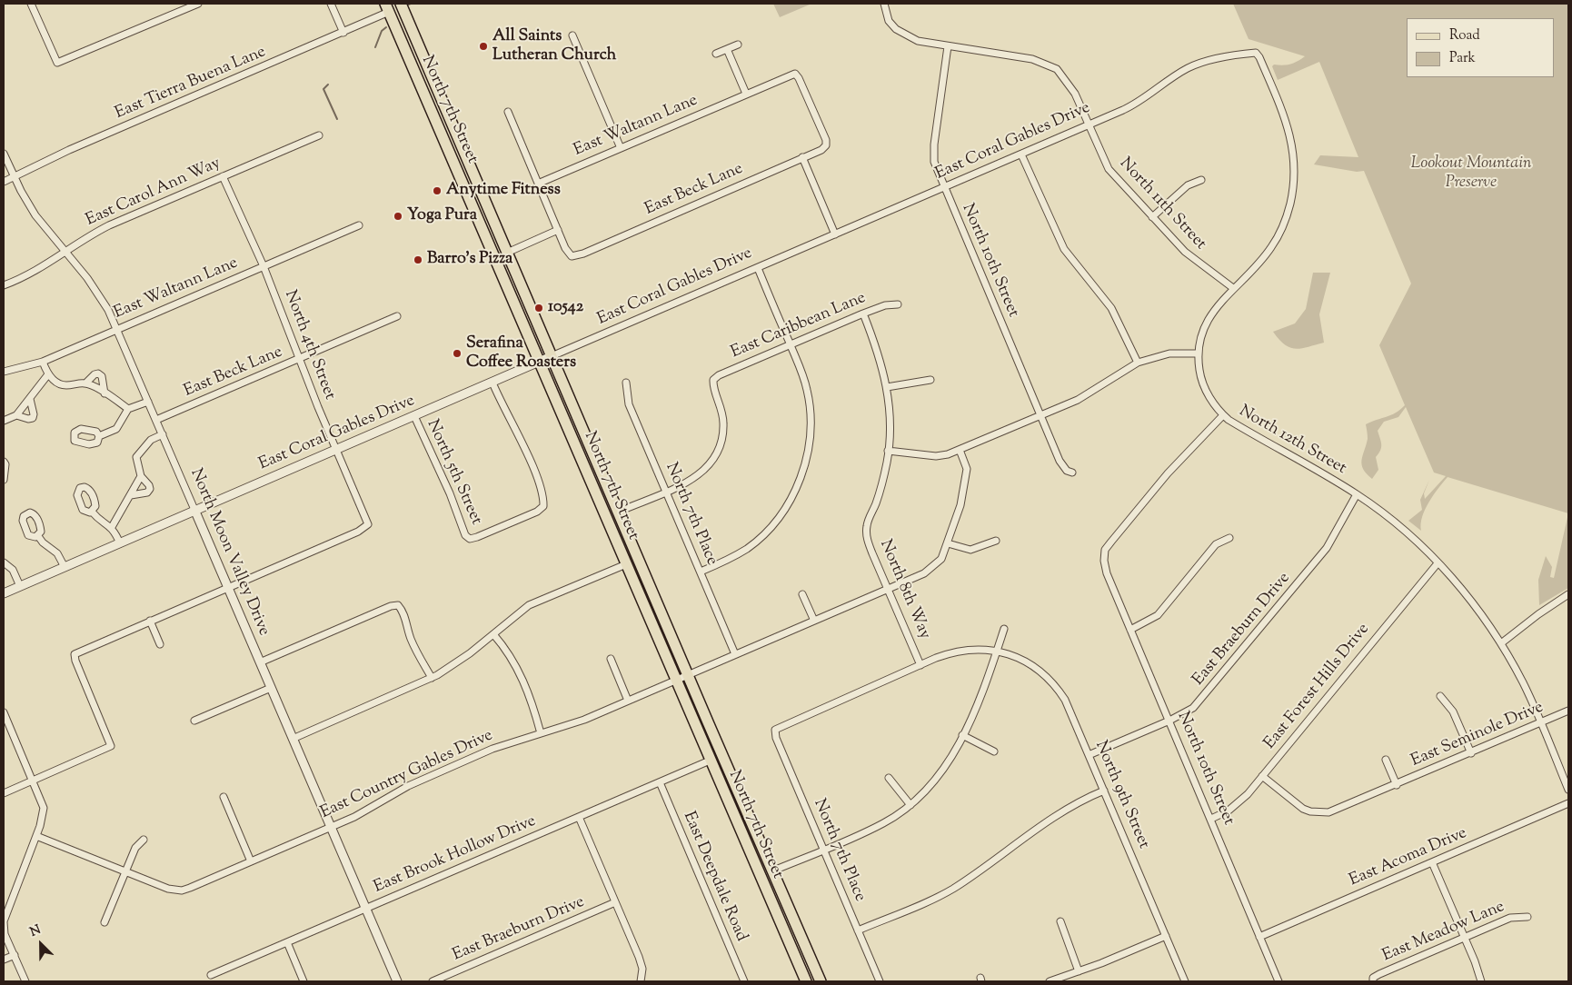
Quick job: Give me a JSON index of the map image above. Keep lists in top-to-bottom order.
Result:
{
  "streets": {
    "main road": ["North 7th Street"],
    "street": [
      "East Tierra Buena Lane",
      "East Waltann Lane",
      "East Coral Gables Drive",
      "East Beck Lane",
      "East Carol Ann Way",
      "North 11th Street",
      "North 10th Street",
      "East Caribbean Lane",
      "North 4th Street",
      "North 12th Street",
      "North 5th Street",
      "North 7th Place",
      "North Moon Valley Drive",
      "North 8th Way",
      "East Braeburn Drive",
      "East Forest Hills Drive",
      "East Seminole Drive",
      "East Country Gables Drive",
      "North 9th Street",
      "East Brook Hollow Drive",
      "East Acoma Drive",
      "East Deepdale Road",
      "East Meadow Lane"
    ]
  },
  "crossings": [
    ["East Tierra Buena Lane", "North 7th Street"],
    ["East Tierra Buena Lane", "North Moon Valley Drive"],
    ["North 7th Street", "East Coral Gables Drive"],
    ["North 7th Street", "East Country Gables Drive"],
    ["North 7th Street", "East Brook Hollow Drive"],
    ["East Waltann Lane", "East Beck Lane"],
    ["East Waltann Lane", "North 4th Street"],
    ["East Waltann Lane", "North Moon Valley Drive"],
    ["East Coral Gables Drive", "North 11th Street"],
    ["East Coral Gables Drive", "North 10th Street"],
    ["East Coral Gables Drive", "North 4th Street"],
    ["East Coral Gables Drive", "North 12th Street"],
    ["East Coral Gables Drive", "North 5th Street"],
    ["East Coral Gables Drive", "North Moon Valley Drive"],
    ["East Beck Lane", "North 4th Street"],
    ["East Beck Lane", "North Moon Valley Drive"],
    ["East Carol Ann Way", "North 4th Street"],
    ["East Carol Ann Way", "North Moon Valley Drive"],
    ["North 11th Street", "North 12th Street"],
    ["North 10th Street", "North 12th Street"],
    ["North 10th Street", "East Braeburn Drive"],
    ["North 10th Street", "East Forest Hills Drive"],
    ["North 10th Street", "East Acoma Drive"],
    ["East Caribbean Lane", "North 7th Place"],
    ["East Caribbean Lane", "North 8th Way"],
    ["North 4th Street", "North Moon Valley Drive"],
    ["North 12th Street", "East Braeburn Drive"],
    ["North 12th Street", "East Forest Hills Drive"],
    ["North 12th Street", "East Seminole Drive"],
    ["North 7th Place", "North 8th Way"],
    ["North 7th Place", "East Country Gables Drive"],
    ["North Moon Valley Drive", "East Country Gables Drive"],
    ["North Moon Valley Drive", "East Brook Hollow Drive"],
    ["North 8th Way", "East Country Gables Drive"],
    ["East Braeburn Drive", "North 9th Street"],
    ["East Forest Hills Drive", "East Seminole Drive"],
    ["East Brook Hollow Drive", "East Deepdale Road"]
  ],
  "parks": ["Lookout Mountain Preserve"],
  "places": [
    "All Saints Lutheran Church",
    "Anytime Fitness",
    "Yoga Pura",
    "Barro's Pizza",
    "10542",
    "Serafina Coffee Roasters"
  ],
  "legend": ["Road", "Park"],
  "north": "top left"
}
